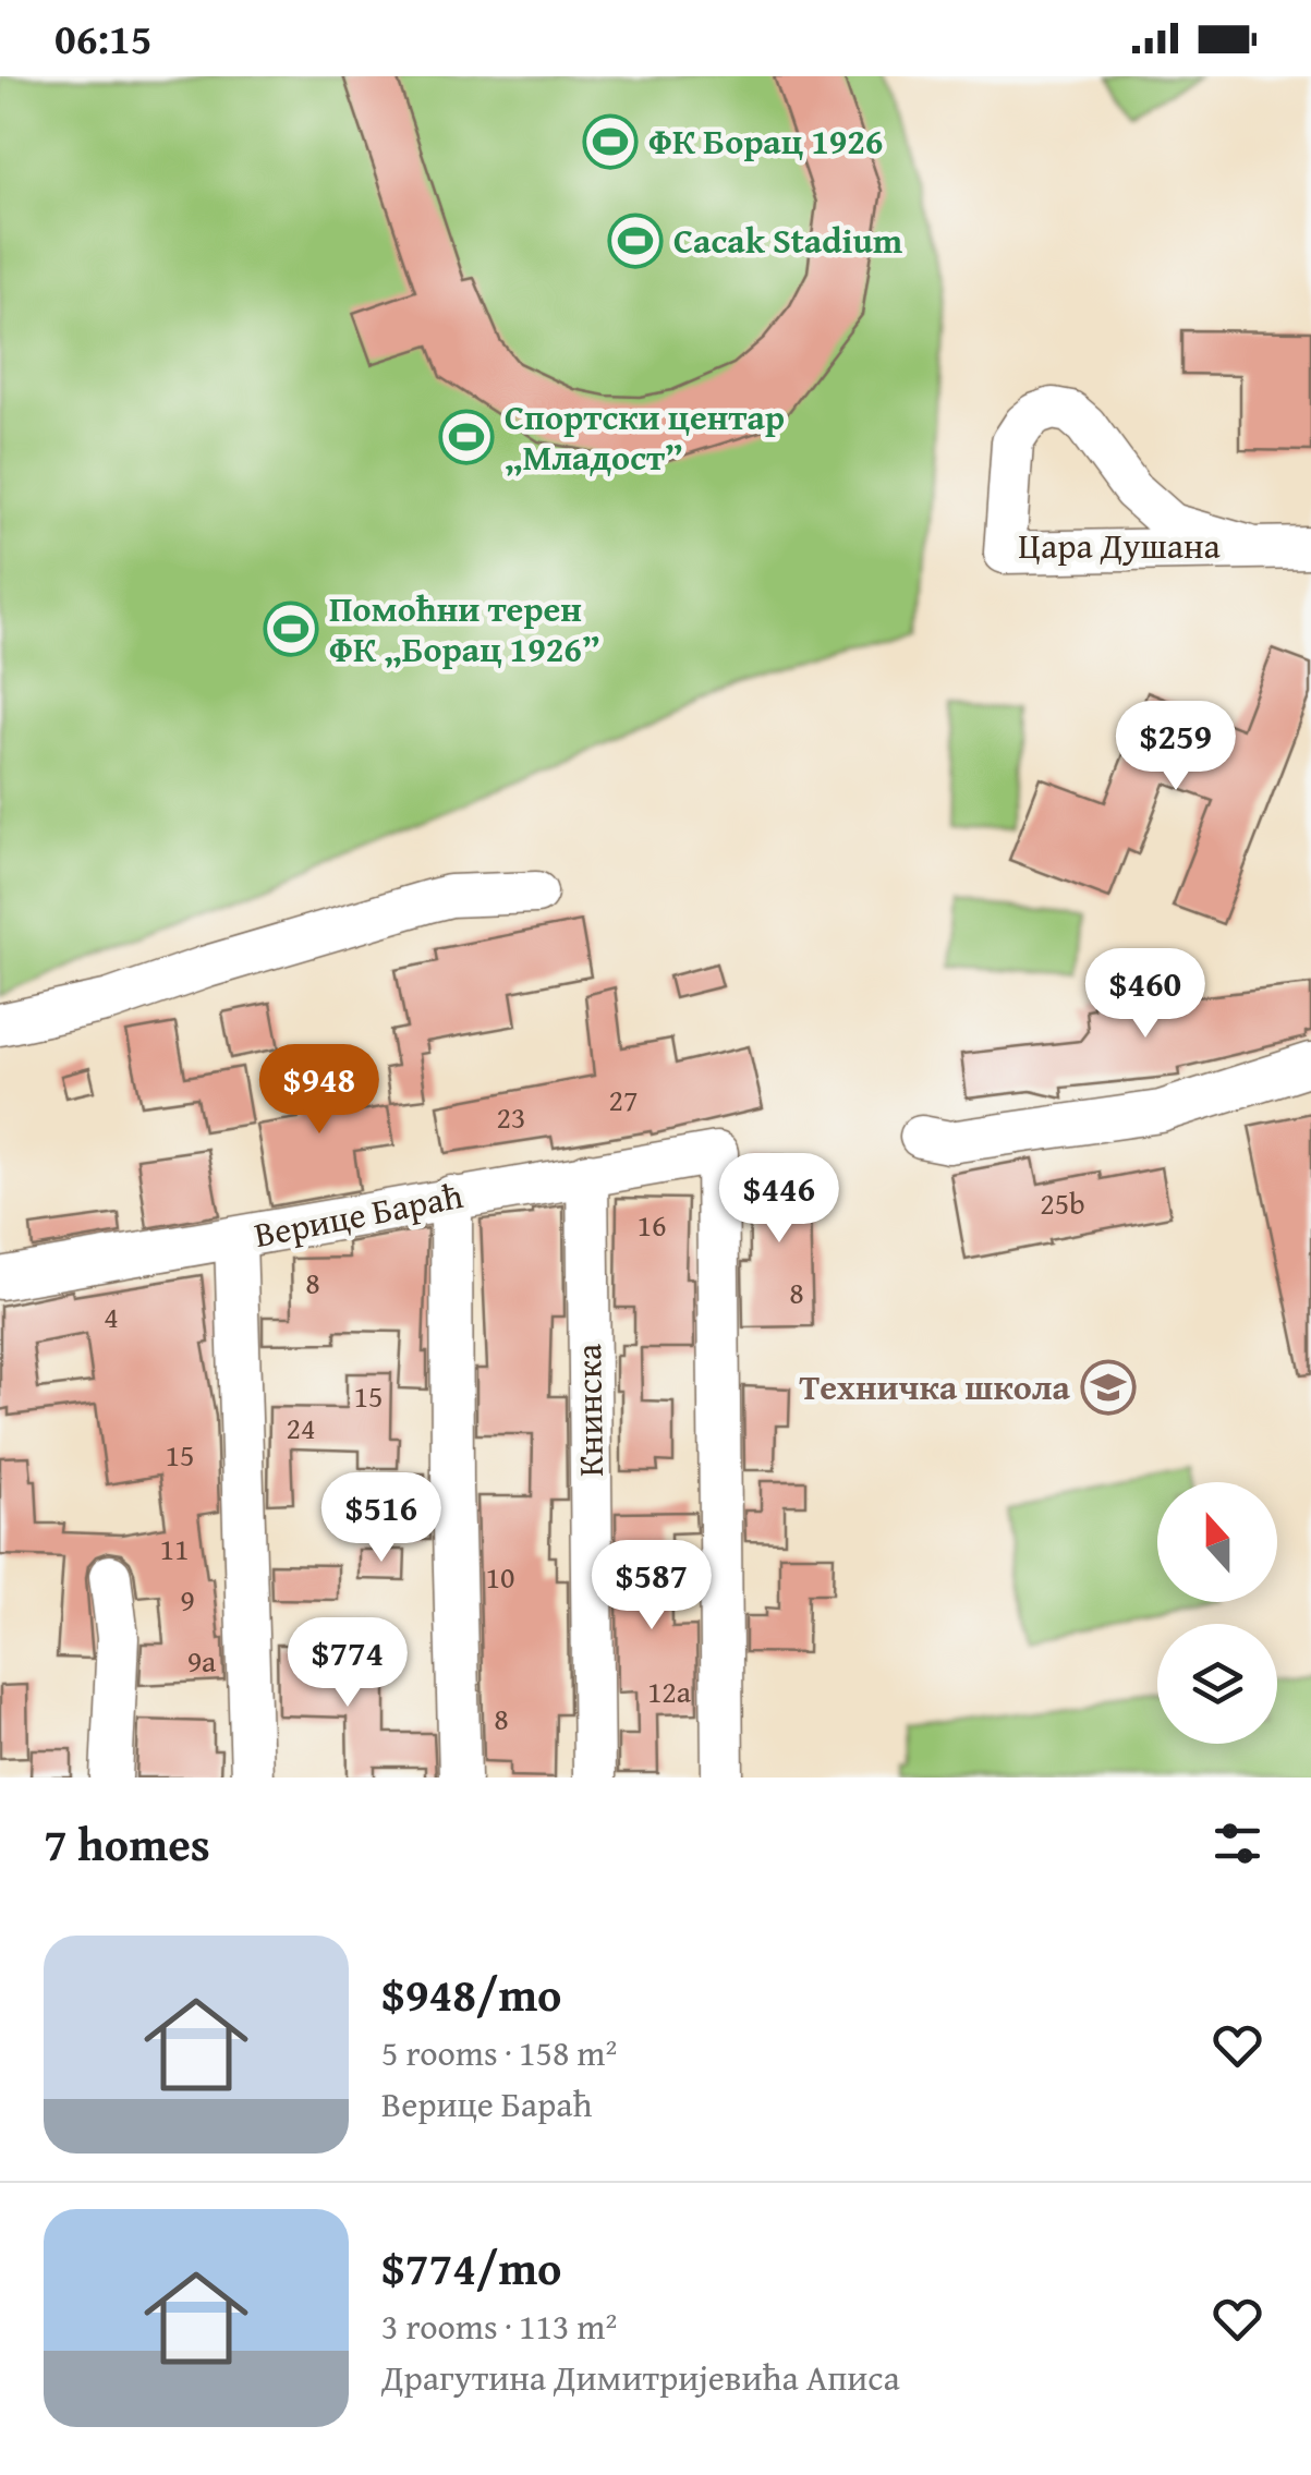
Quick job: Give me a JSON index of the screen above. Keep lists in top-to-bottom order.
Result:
{
  "streets": {
    "street": ["Цара Душана", "Верице Бараћ", "Книнска"]
  },
  "crossings": [
    ["Верице Бараћ", "Книнска"]
  ],
  "places": {
    "sports": [
      "ФК Борац 1926",
      "Cacak Stadium",
      "Спортски центар „Младост”",
      "Помоћни терен ФК „Борац 1926”"
    ],
    "school or university": ["Техничка школа"]
  },
  "house_numbers": [
    "27",
    "23",
    "25b",
    "16",
    "8",
    "8",
    "4",
    "15",
    "24",
    "15",
    "11",
    "10",
    "9",
    "9a",
    "12a",
    "8"
  ],
  "north": "top",
  "page": {
    "status": "06:15",
    "price": [
      "$259",
      "$460",
      "$948",
      "$446",
      "$516",
      "$587",
      "$774"
    ],
    "heading": "7 homes",
    "list": [
      {
        "name": "$948/mo",
        "note": "5 rooms · 158 m² · Верице Бараћ"
      },
      {
        "name": "$774/mo",
        "note": "3 rooms · 113 m² · Драгутина Димитријевића Аписа"
      }
    ]
  }
}
